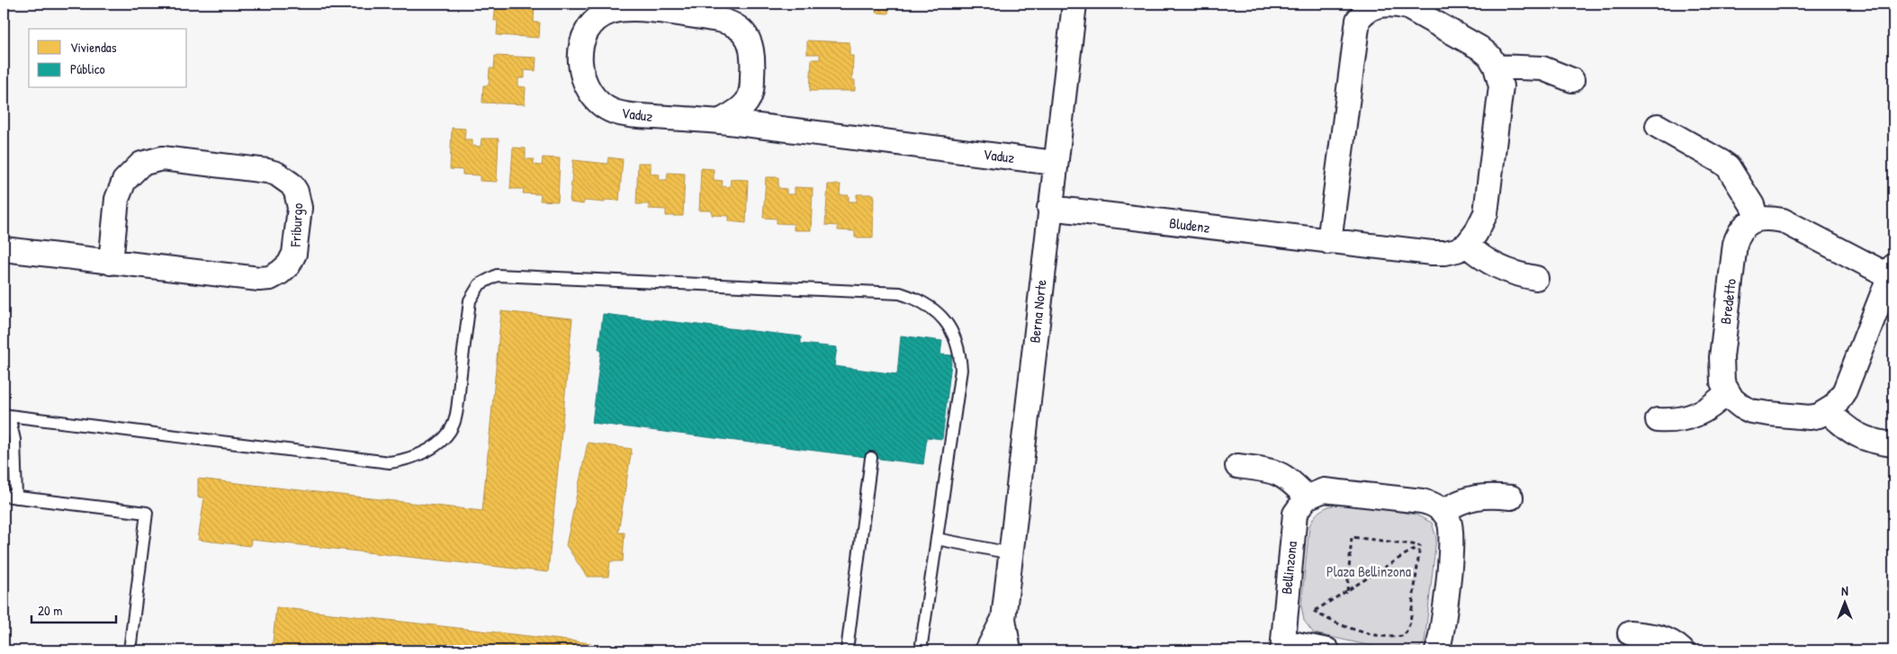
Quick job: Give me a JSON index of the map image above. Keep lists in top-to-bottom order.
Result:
{
  "streets": {
    "street": [
      "Vaduz",
      "Friburgo",
      "Bludenz",
      "Bredetto",
      "Berna Norte",
      "Bellinzona"
    ]
  },
  "crossings": [
    ["Vaduz", "Berna Norte"],
    ["Bludenz", "Berna Norte"]
  ],
  "parks": ["Plaza Bellinzona"],
  "legend": ["Viviendas", "Público"],
  "scale_bar": "20 m",
  "north": "top"
}
